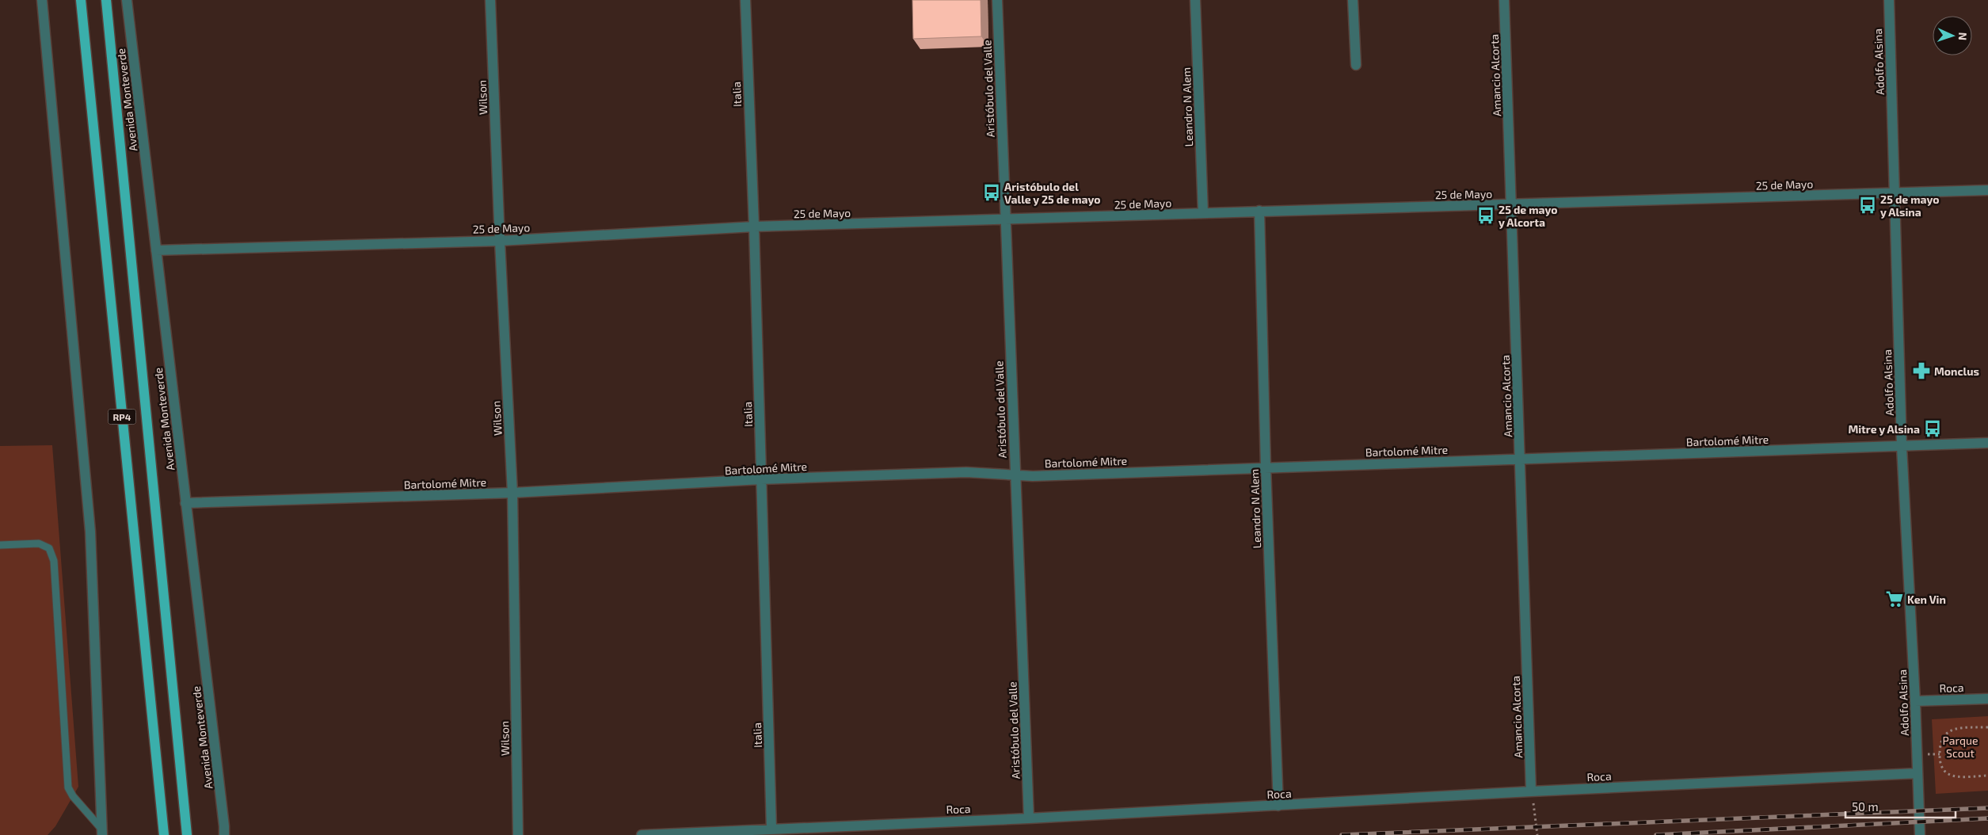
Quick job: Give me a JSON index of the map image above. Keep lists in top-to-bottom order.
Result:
{
  "streets": {
    "main road": ["Avenida Monteverde", "RP4"],
    "street": [
      "Adolfo Alsina",
      "Amancio Alcorta",
      "Aristóbulo del Valle",
      "Italia",
      "Wilson",
      "Leandro N Alem",
      "25 de Mayo",
      "Bartolomé Mitre",
      "Roca"
    ]
  },
  "crossings": [
    ["Adolfo Alsina", "25 de Mayo"],
    ["Adolfo Alsina", "Bartolomé Mitre"],
    ["Adolfo Alsina", "Roca"],
    ["Amancio Alcorta", "25 de Mayo"],
    ["Amancio Alcorta", "Bartolomé Mitre"],
    ["Amancio Alcorta", "Roca"],
    ["Aristóbulo del Valle", "25 de Mayo"],
    ["Aristóbulo del Valle", "Bartolomé Mitre"],
    ["Aristóbulo del Valle", "Roca"],
    ["Italia", "25 de Mayo"],
    ["Italia", "Bartolomé Mitre"],
    ["Italia", "Roca"],
    ["Wilson", "25 de Mayo"],
    ["Wilson", "Bartolomé Mitre"],
    ["Avenida Monteverde", "25 de Mayo"],
    ["Avenida Monteverde", "Bartolomé Mitre"],
    ["Leandro N Alem", "25 de Mayo"],
    ["Leandro N Alem", "Bartolomé Mitre"],
    ["Leandro N Alem", "Roca"]
  ],
  "parks": ["Parque Scout"],
  "places": {
    "bus stop": [
      "Aristóbulo del Valle y 25 de mayo",
      "25 de mayo y Alsina",
      "25 de mayo y Alcorta",
      "Mitre y Alsina"
    ],
    "pharmacy": ["Monclus"],
    "supermarket": ["Ken Vin"]
  },
  "scale_bar": "50 m",
  "north": "right"
}
